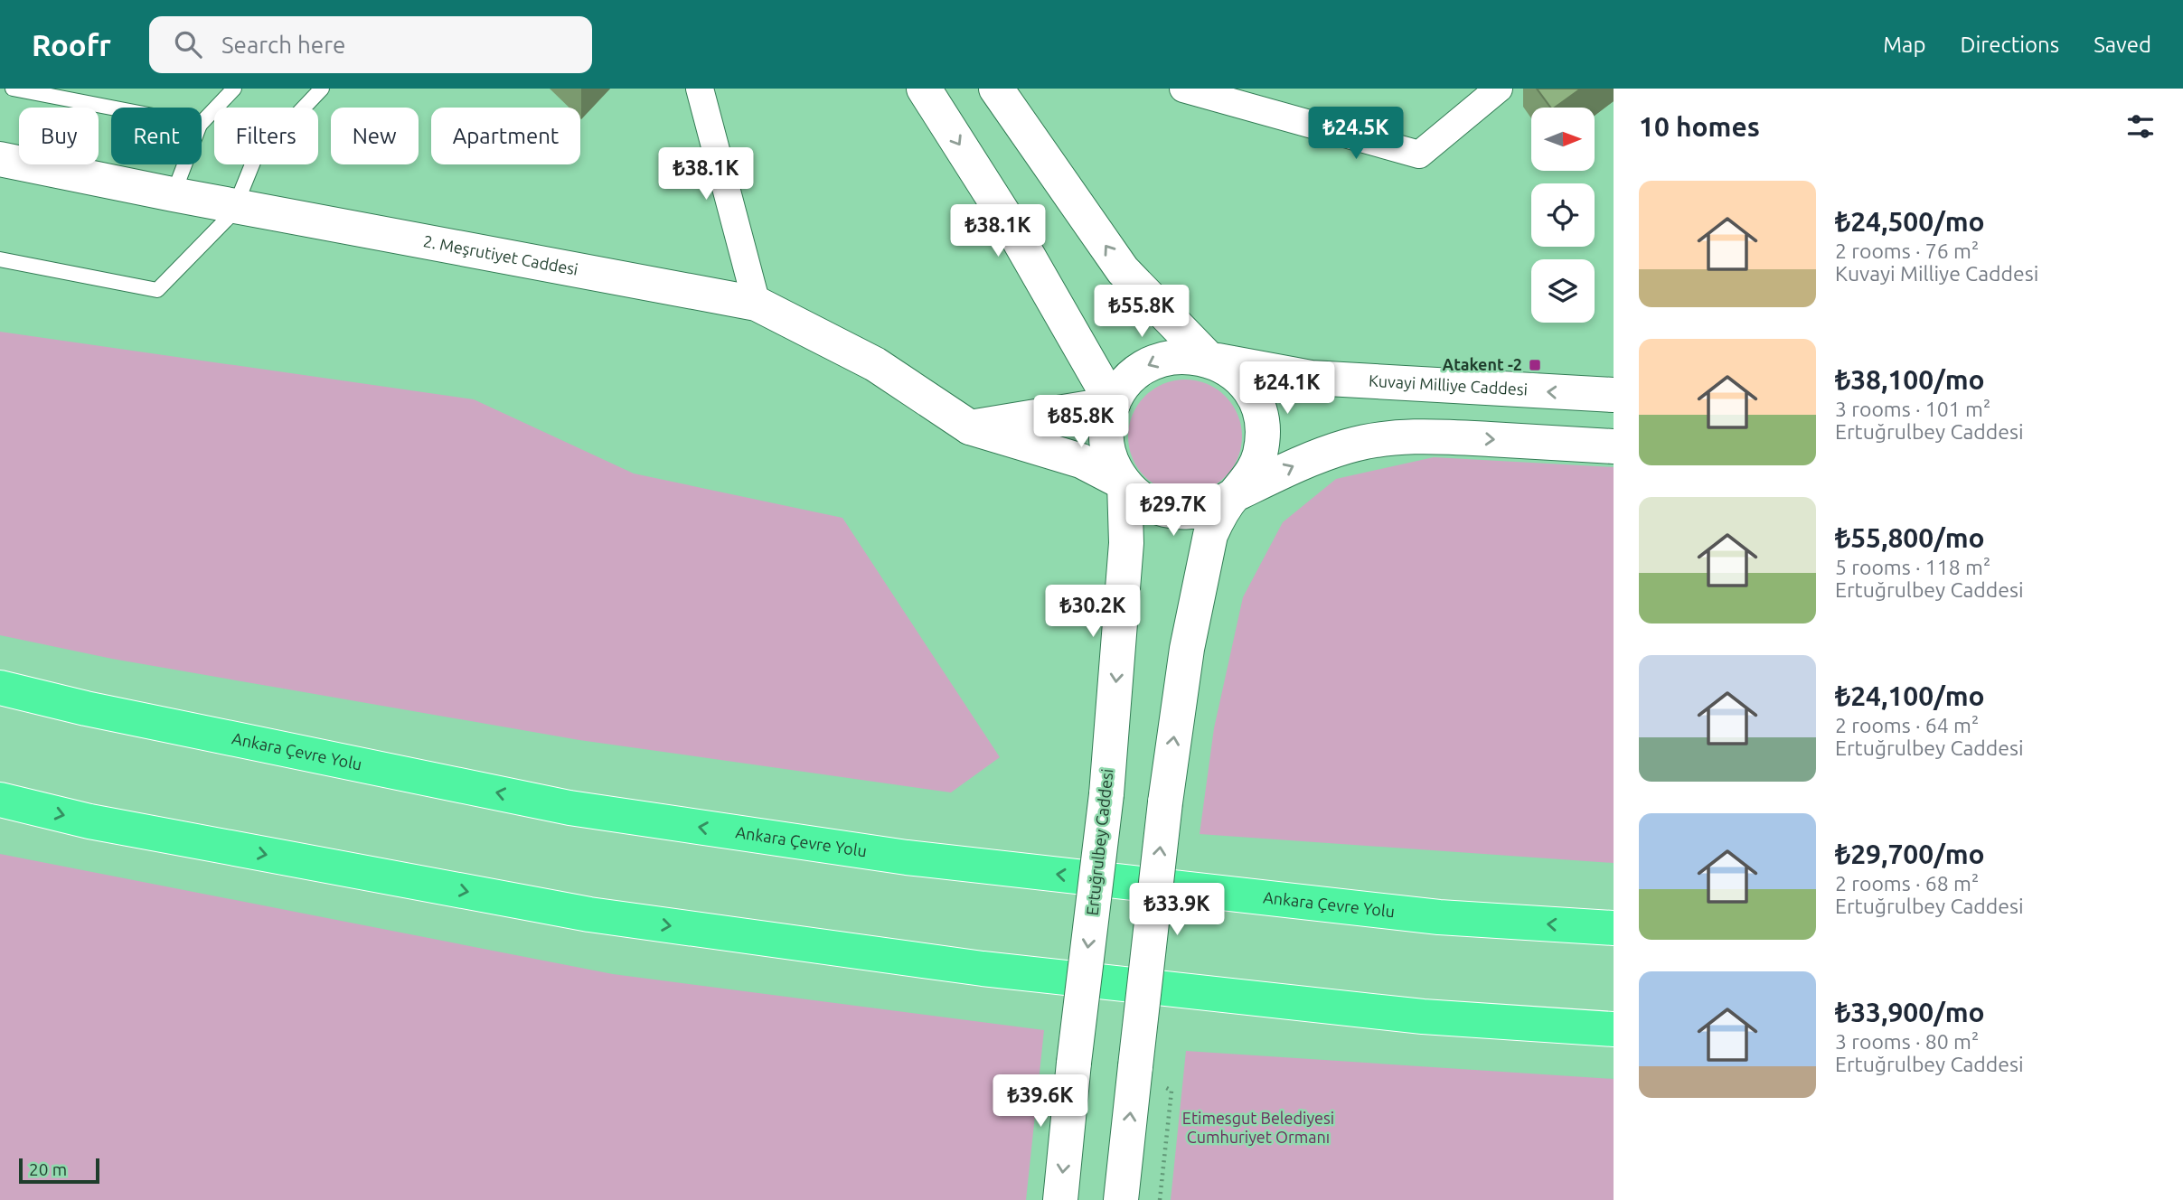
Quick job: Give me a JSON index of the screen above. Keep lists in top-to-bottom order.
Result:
{
  "streets": {
    "highway": ["Ankara Çevre Yolu"],
    "main road": ["2. Meşrutiyet Caddesi", "Kuvayi Milliye Caddesi", "Ertuğrulbey Caddesi"]
  },
  "crossings": [
    ["2. Meşrutiyet Caddesi", "Kuvayi Milliye Caddesi"],
    ["2. Meşrutiyet Caddesi", "Ertuğrulbey Caddesi"],
    ["Kuvayi Milliye Caddesi", "Ertuğrulbey Caddesi"]
  ],
  "parks": ["Etimesgut Belediyesi Cumhuriyet Ormanı"],
  "places": {
    "transit": ["Atakent -2"]
  },
  "scale_bar": "20 m",
  "north": "right",
  "page": {
    "header": "Roofr",
    "search": "Search here",
    "nav": ["Map", "Directions", "Saved"],
    "heading": "10 homes",
    "price": [
      "₺24.5K",
      "₺38.1K",
      "₺38.1K",
      "₺55.8K",
      "₺24.1K",
      "₺85.8K",
      "₺29.7K",
      "₺30.2K",
      "₺33.9K",
      "₺39.6K"
    ],
    "chip": [
      "Buy",
      "Rent",
      "Filters",
      "New",
      "Apartment"
    ],
    "list": [
      {
        "name": "₺24,500/mo",
        "note": "2 rooms · 76 m² · Kuvayi Milliye Caddesi"
      },
      {
        "name": "₺38,100/mo",
        "note": "3 rooms · 101 m² · Ertuğrulbey Caddesi"
      },
      {
        "name": "₺55,800/mo",
        "note": "5 rooms · 118 m² · Ertuğrulbey Caddesi"
      },
      {
        "name": "₺24,100/mo",
        "note": "2 rooms · 64 m² · Ertuğrulbey Caddesi"
      },
      {
        "name": "₺29,700/mo",
        "note": "2 rooms · 68 m² · Ertuğrulbey Caddesi"
      },
      {
        "name": "₺33,900/mo",
        "note": "3 rooms · 80 m² · Ertuğrulbey Caddesi"
      }
    ],
    "scale": "20 m"
  }
}
